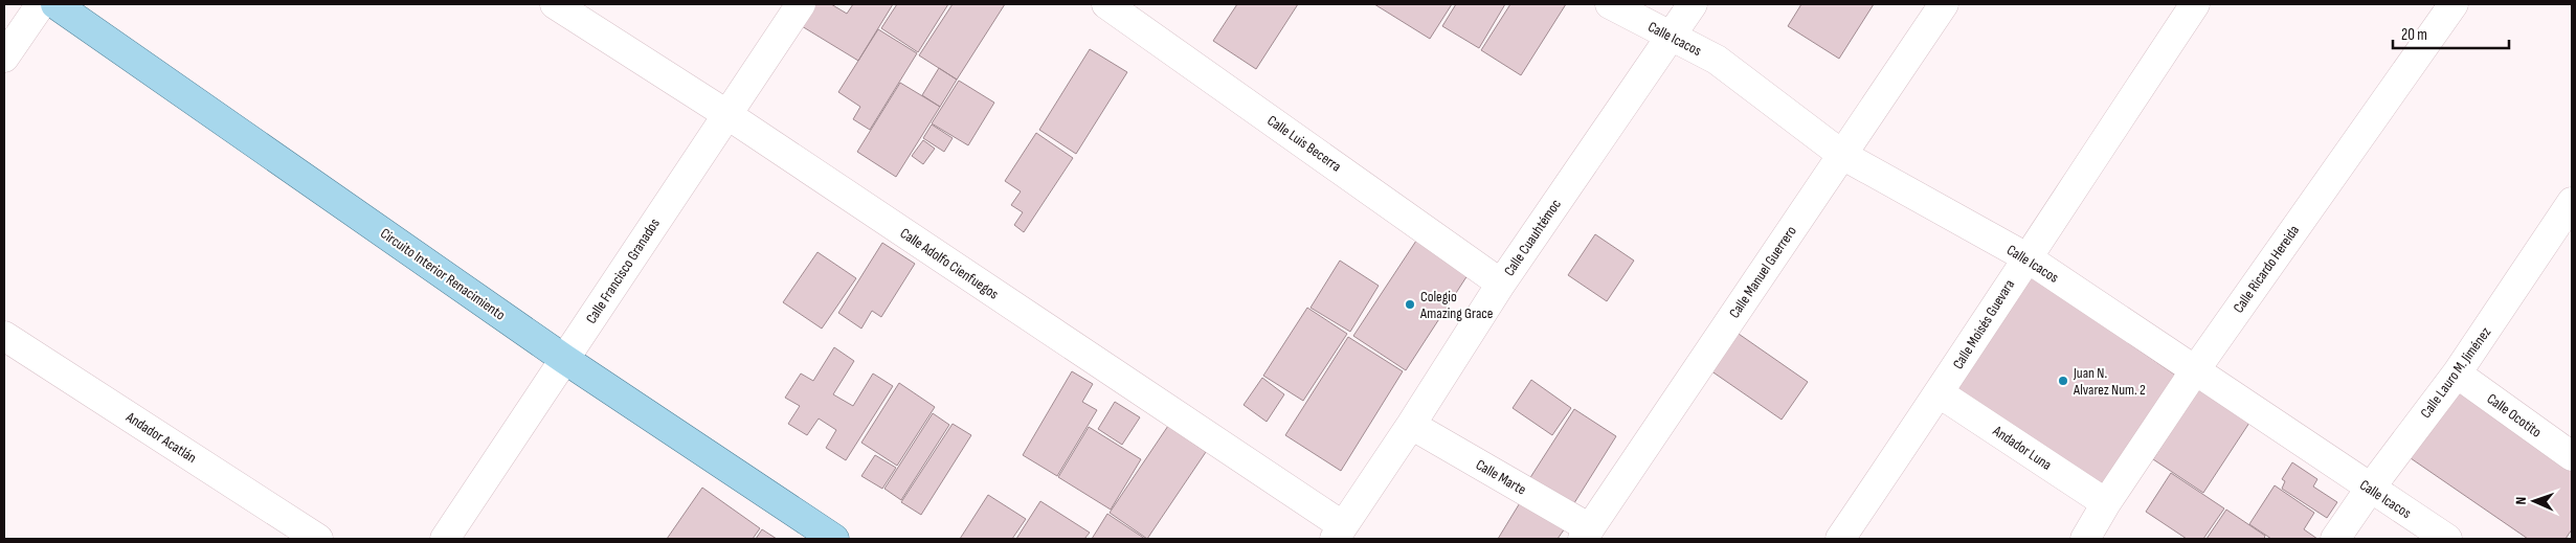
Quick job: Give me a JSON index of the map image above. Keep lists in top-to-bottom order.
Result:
{
  "streets": {
    "main road": ["Circuito Interior Renacimiento"],
    "street": [
      "Calle Icacos",
      "Calle Luis Becerra",
      "Calle Cuauhtémoc",
      "Calle Adolfo Cienfuegos",
      "Calle Ricardo Hereida",
      "Calle Francisco Granados",
      "Calle Manuel Guerrero",
      "Calle Moisés Guevara",
      "Calle Lauro M. Jiménez",
      "Calle Ocotito",
      "Andador Acatlán",
      "Andador Luna",
      "Calle Marte"
    ]
  },
  "crossings": [
    ["Calle Icacos", "Calle Cuauhtémoc"],
    ["Calle Icacos", "Calle Ricardo Hereida"],
    ["Calle Icacos", "Calle Manuel Guerrero"],
    ["Calle Icacos", "Calle Moisés Guevara"],
    ["Calle Icacos", "Calle Lauro M. Jiménez"],
    ["Calle Luis Becerra", "Calle Cuauhtémoc"],
    ["Calle Cuauhtémoc", "Calle Adolfo Cienfuegos"],
    ["Calle Cuauhtémoc", "Calle Marte"],
    ["Calle Adolfo Cienfuegos", "Calle Francisco Granados"],
    ["Calle Ricardo Hereida", "Andador Luna"],
    ["Calle Francisco Granados", "Circuito Interior Renacimiento"],
    ["Calle Manuel Guerrero", "Calle Marte"],
    ["Calle Moisés Guevara", "Andador Luna"],
    ["Calle Lauro M. Jiménez", "Calle Ocotito"]
  ],
  "places": ["Colegio Amazing Grace", "Juan N. Alvarez Num. 2"],
  "scale_bar": "20 m",
  "north": "left"
}
